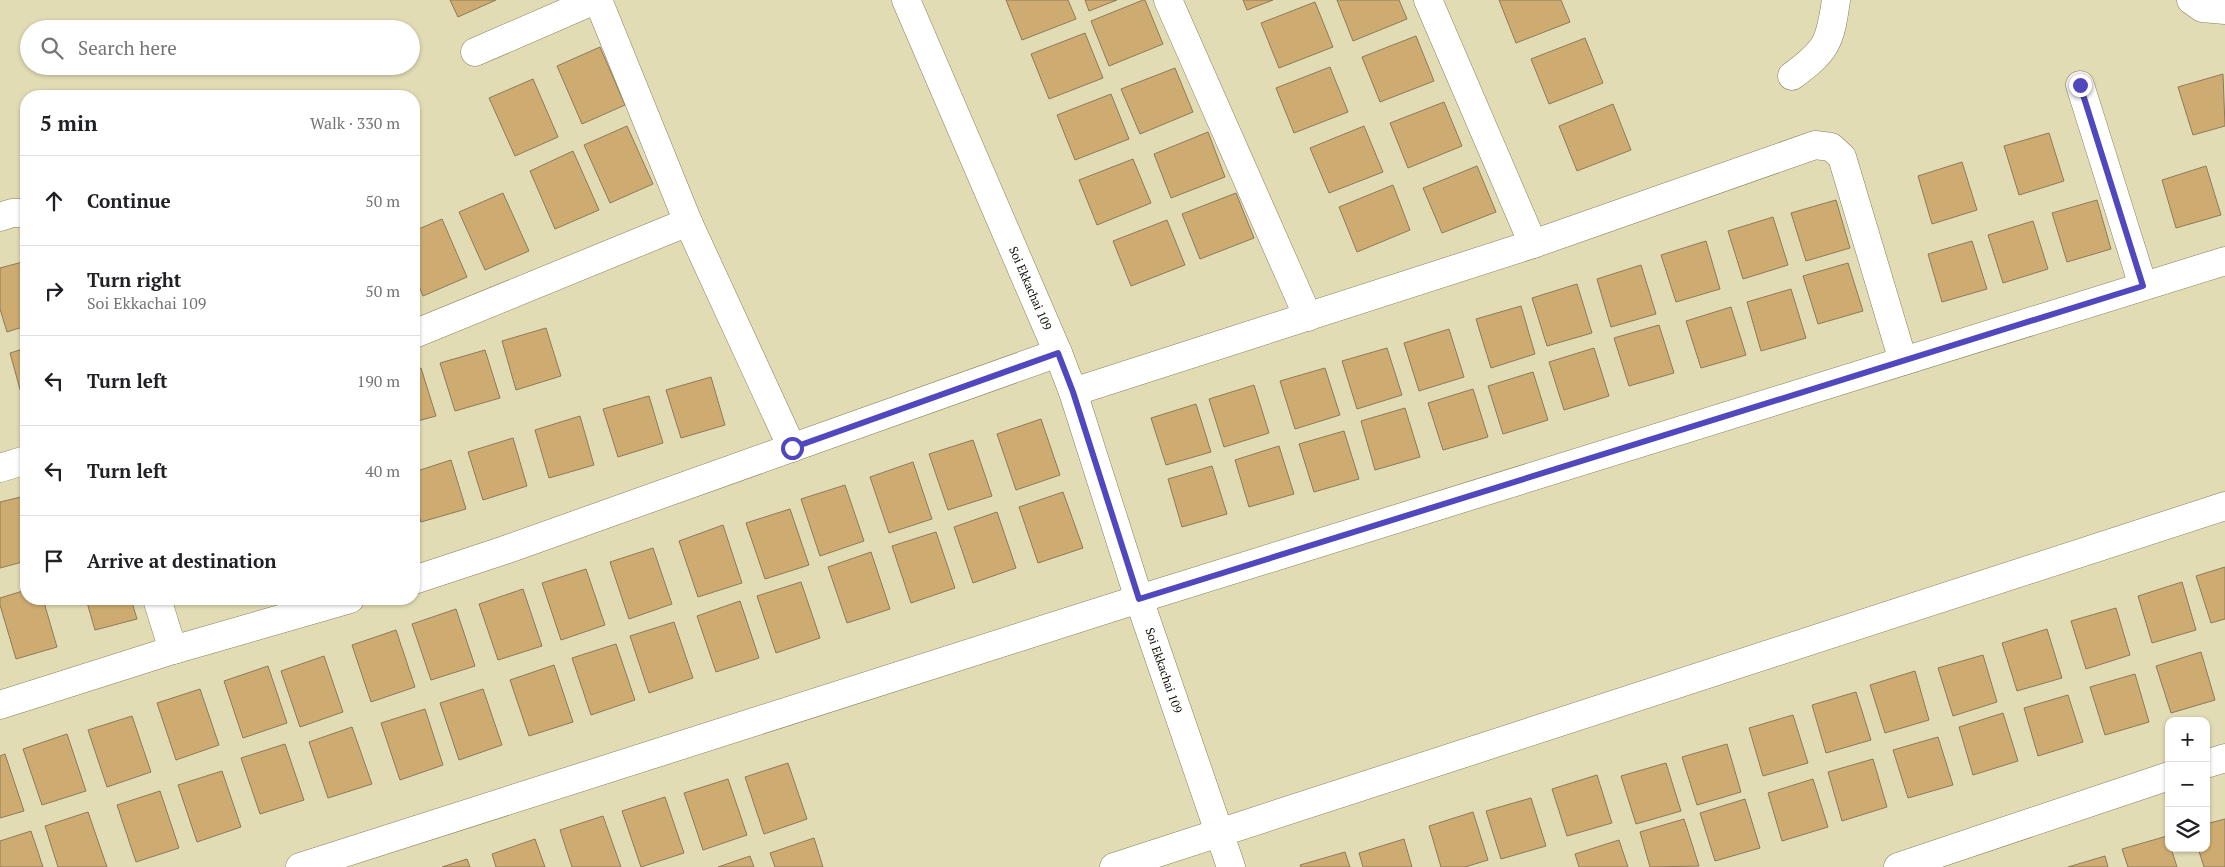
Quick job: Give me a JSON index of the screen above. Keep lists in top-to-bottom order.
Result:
{
  "streets": {
    "street": ["Soi Ekkachai 109"]
  },
  "page": {
    "search": "Search here",
    "heading": ["5 min", "Walk · 330 m"],
    "list": [
      ["Continue", "50 m"],
      ["Turn right", "Soi Ekkachai 109", "50 m"],
      ["Turn left", "190 m"],
      ["Turn left", "40 m"],
      "Arrive at destination"
    ],
    "map_buttons": ["+", "−"]
  }
}
